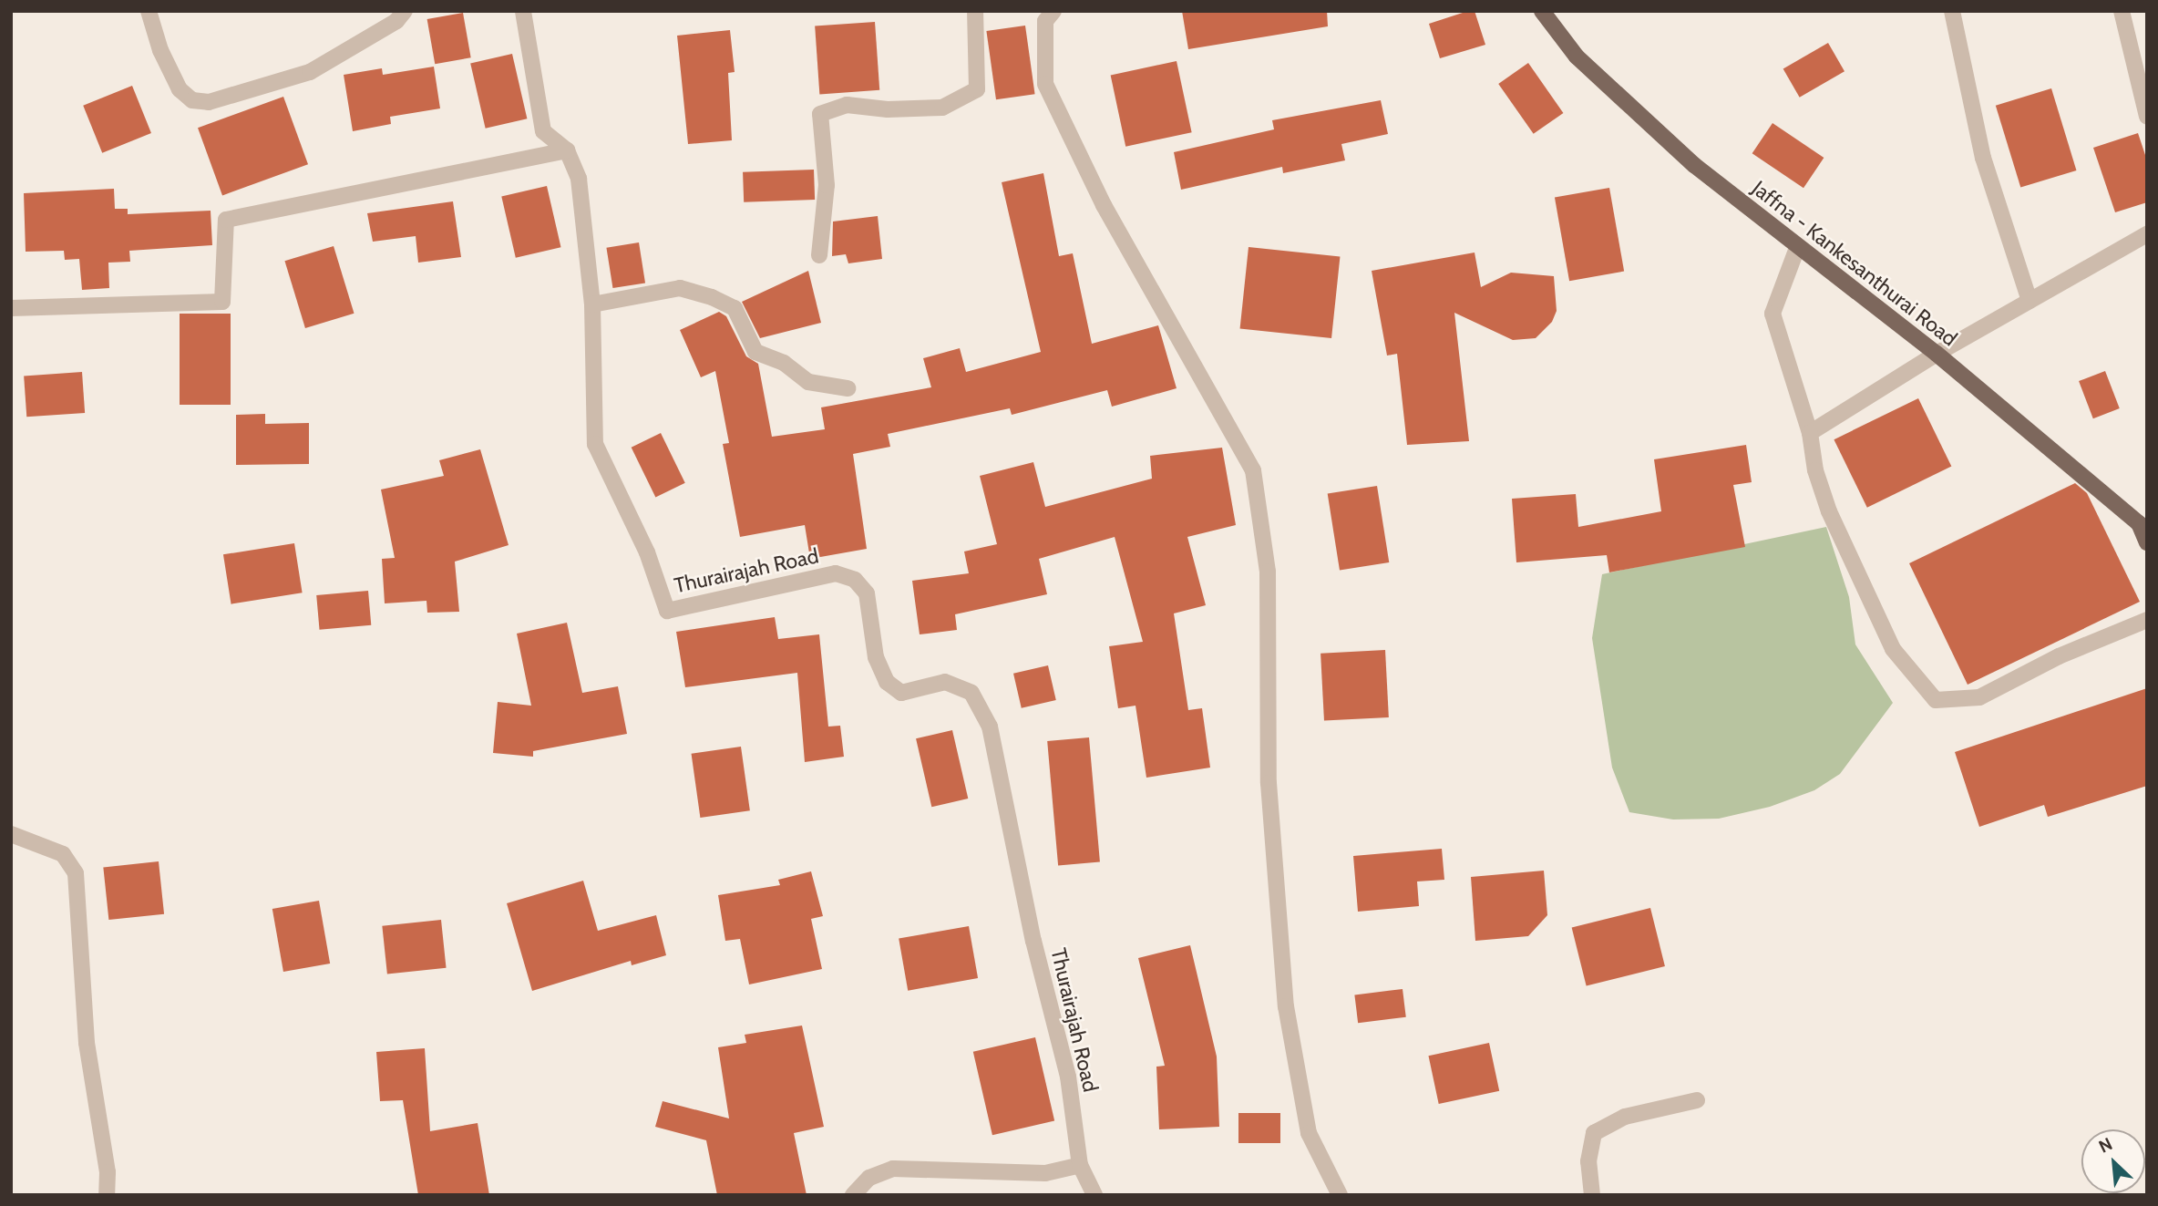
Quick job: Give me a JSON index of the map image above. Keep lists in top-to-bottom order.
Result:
{
  "streets": {
    "main road": ["Jaffna - Kankesanthurai Road"],
    "street": ["Thurairajah Road"]
  },
  "north": "top left"
}
